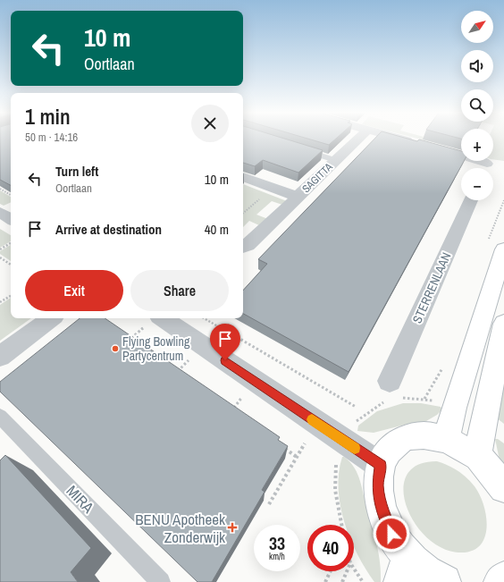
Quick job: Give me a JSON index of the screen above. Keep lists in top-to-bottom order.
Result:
{
  "streets": {
    "street": ["SAGITTA", "STERRENLAAN"],
    "lane": ["MIRA"]
  },
  "places": {
    "other": ["Flying Bowling Partycentrum"],
    "health": ["BENU Apotheek Zonderwijk"]
  },
  "north": "top right",
  "page": {
    "map_buttons": ["+", "−"],
    "turn": ["10 m", "Oortlaan"],
    "heading": ["1 min", "50 m · 14:16"],
    "list": [
      {
        "name": "Turn left",
        "note": "Oortlaan",
        "value": "10 m"
      },
      {
        "name": "Arrive at destination",
        "value": "40 m"
      }
    ],
    "buttons": ["Exit", "Share"],
    "speed": "33 km/h",
    "limit": "40"
  }
}
